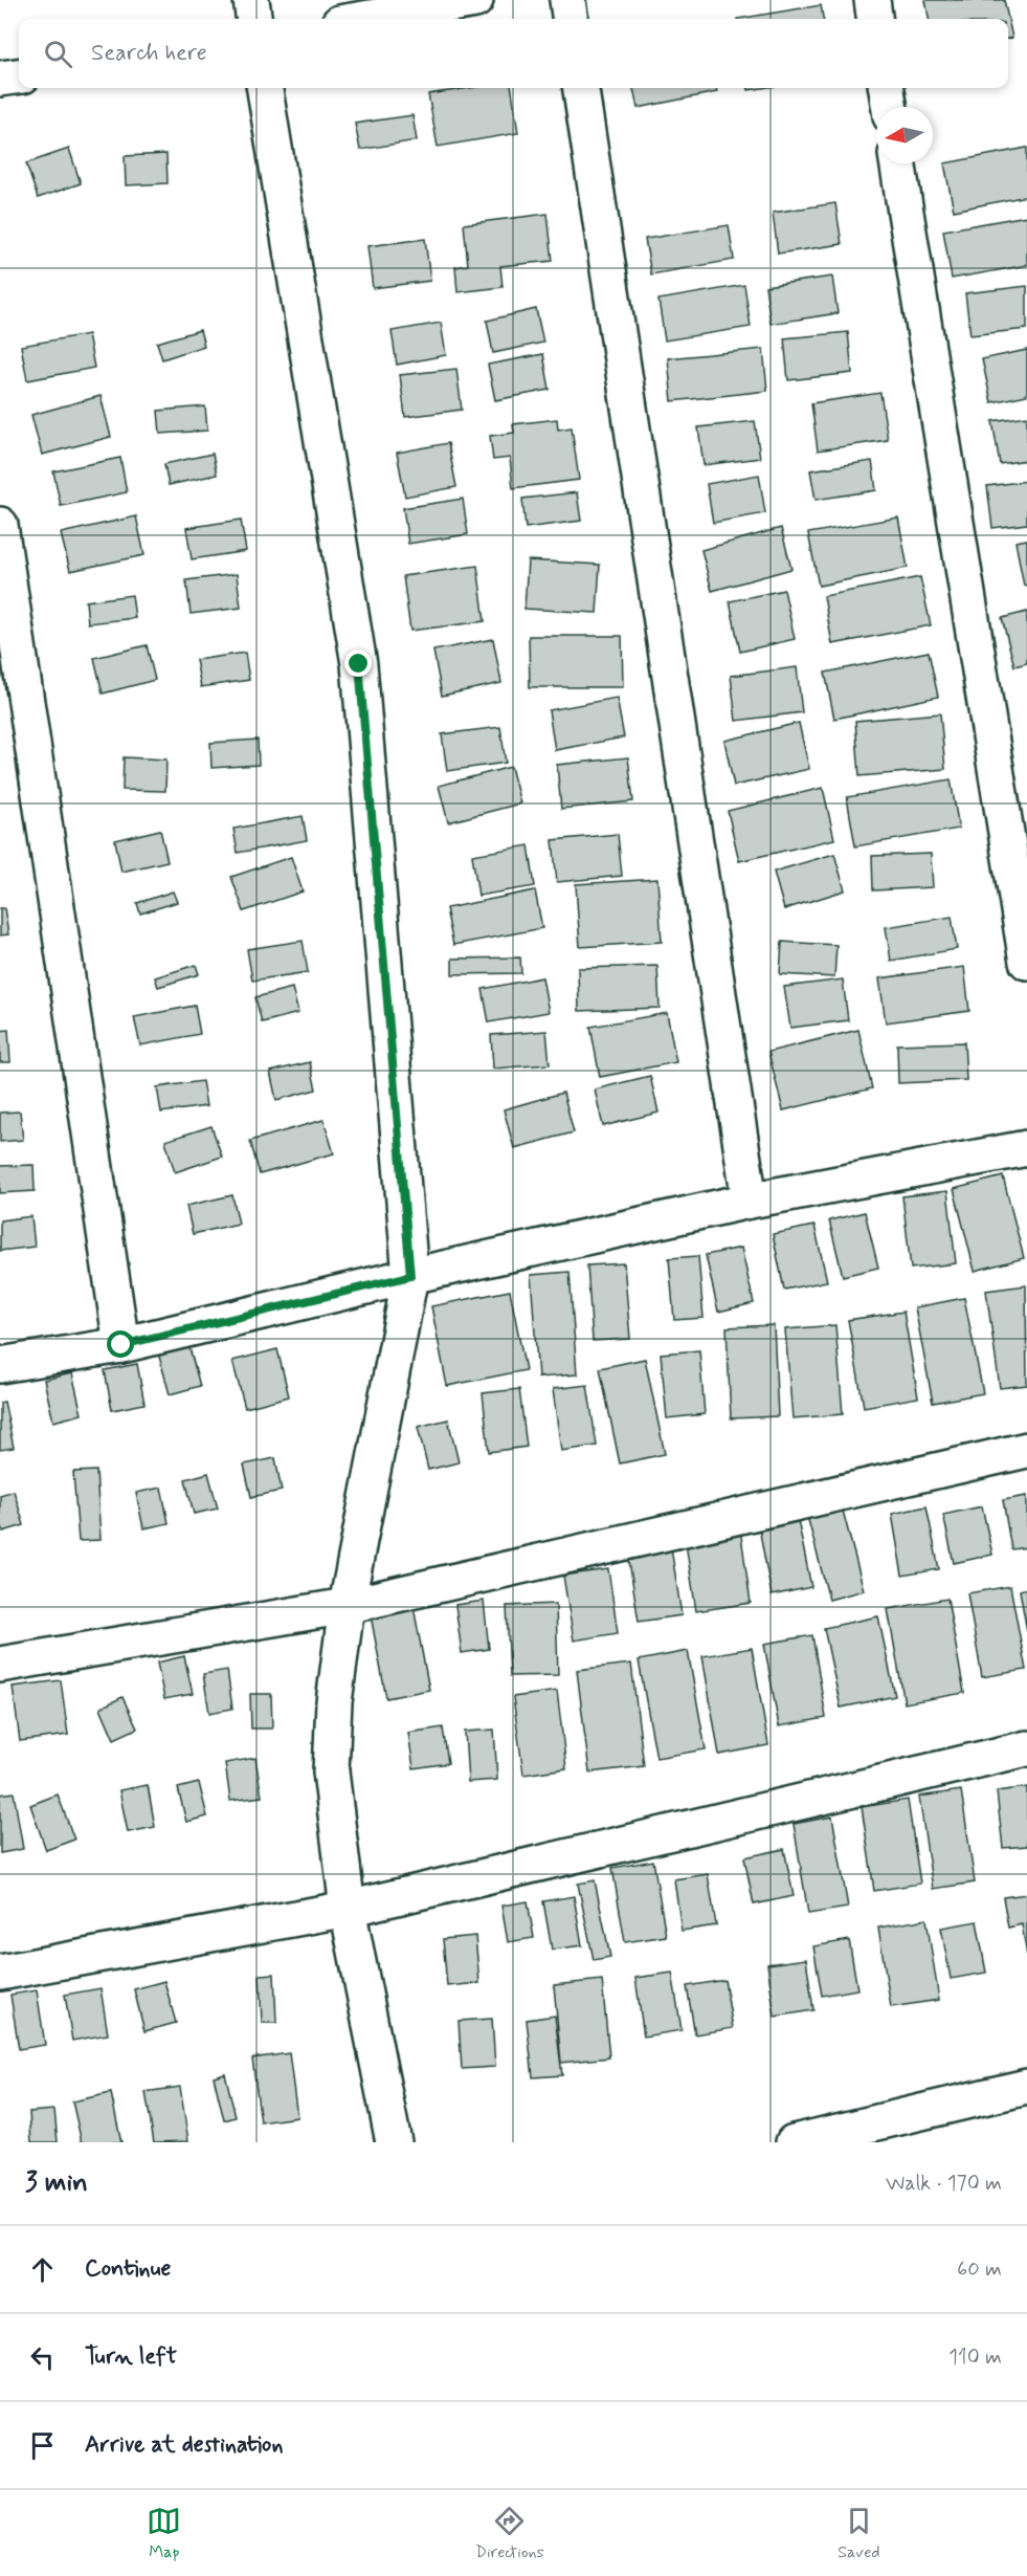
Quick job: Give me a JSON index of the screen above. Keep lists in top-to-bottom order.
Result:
{
  "north": "left",
  "page": {
    "search": "Search here",
    "heading": ["3 min", "Walk · 170 m"],
    "list": [
      ["Continue", "60 m"],
      ["Turn left", "110 m"],
      "Arrive at destination"
    ],
    "nav": ["Map", "Directions", "Saved"]
  }
}
